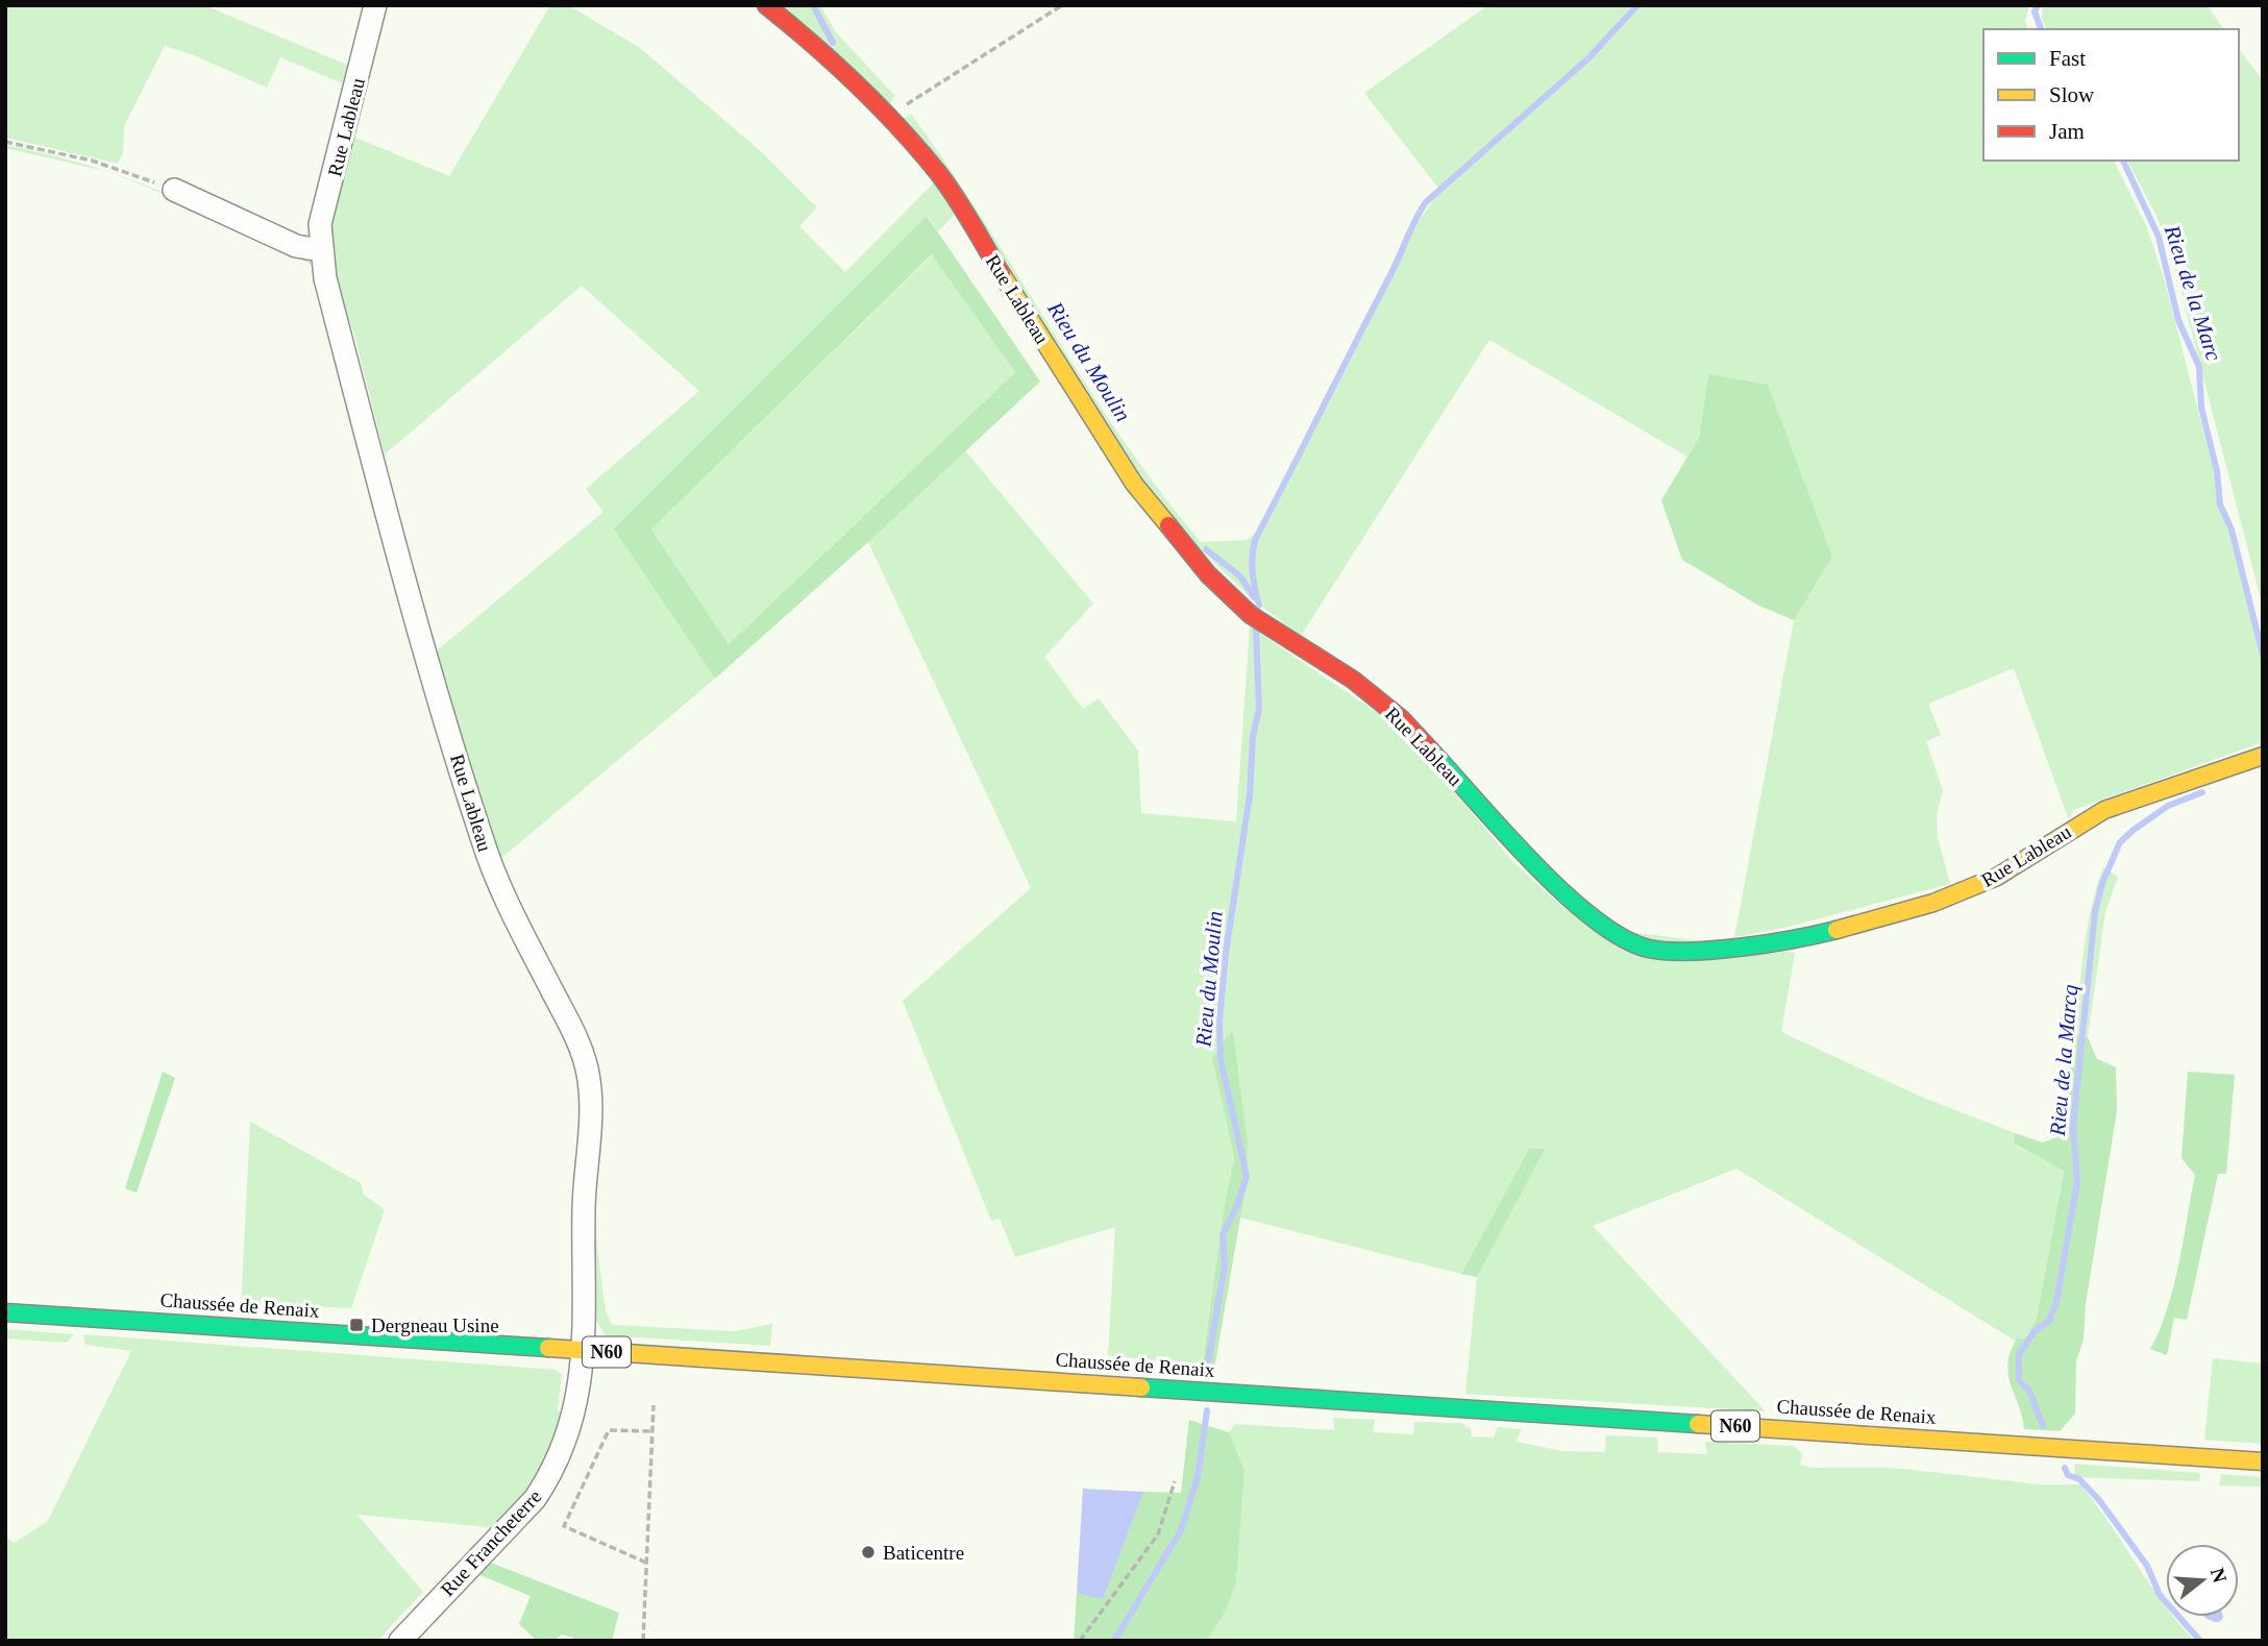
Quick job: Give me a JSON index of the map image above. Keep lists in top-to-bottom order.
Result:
{
  "streets": {
    "main road": ["Rue Lableau", "Chaussée de Renaix", "N60"],
    "street": ["Rue Francheterre"]
  },
  "crossings": [
    ["Rue Lableau", "Chaussée de Renaix"],
    ["Rue Lableau", "Rue Francheterre"],
    ["Chaussée de Renaix", "Rue Francheterre"]
  ],
  "water": ["Rieu de la Marc", "Rieu du Moulin", "Rieu de la Marcq"],
  "places": {
    "transit": ["Dergneau Usine"],
    "other": ["Baticentre"]
  },
  "legend": ["Fast", "Slow", "Jam"],
  "north": "right"
}
